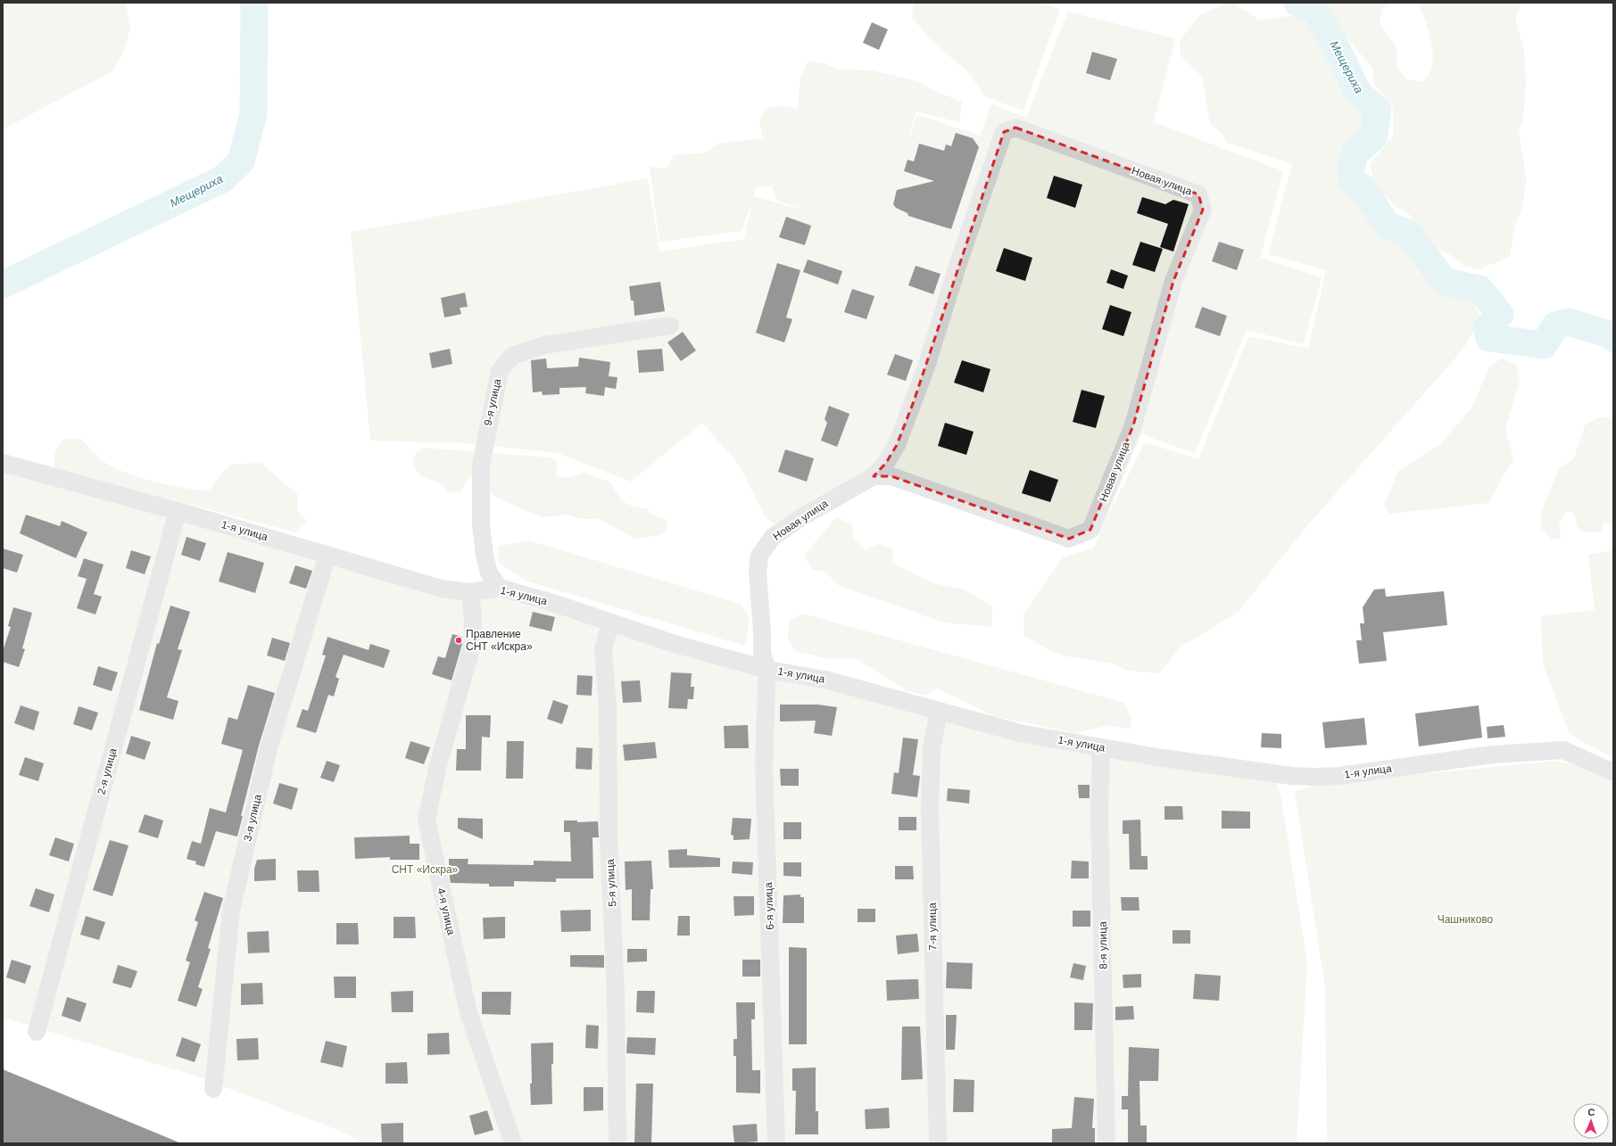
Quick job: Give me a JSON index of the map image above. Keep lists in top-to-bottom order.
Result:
{
  "streets": {
    "street": [
      "Новая улица",
      "9-я улица",
      "1-я улица",
      "2-я улица",
      "3-я улица",
      "5-я улица",
      "6-я улица",
      "4-я улица",
      "7-я улица",
      "8-я улица"
    ]
  },
  "crossings": [
    ["Новая улица", "1-я улица"],
    ["Новая улица", "6-я улица"],
    ["9-я улица", "1-я улица"],
    ["1-я улица", "2-я улица"],
    ["1-я улица", "3-я улица"],
    ["1-я улица", "5-я улица"],
    ["1-я улица", "6-я улица"],
    ["1-я улица", "4-я улица"],
    ["1-я улица", "7-я улица"],
    ["1-я улица", "8-я улица"]
  ],
  "water": ["Мещериха"],
  "parks": ["СНТ «Искра»", "Чашниково"],
  "places": ["Правление СНТ «Искра»"],
  "north": "top"
}
